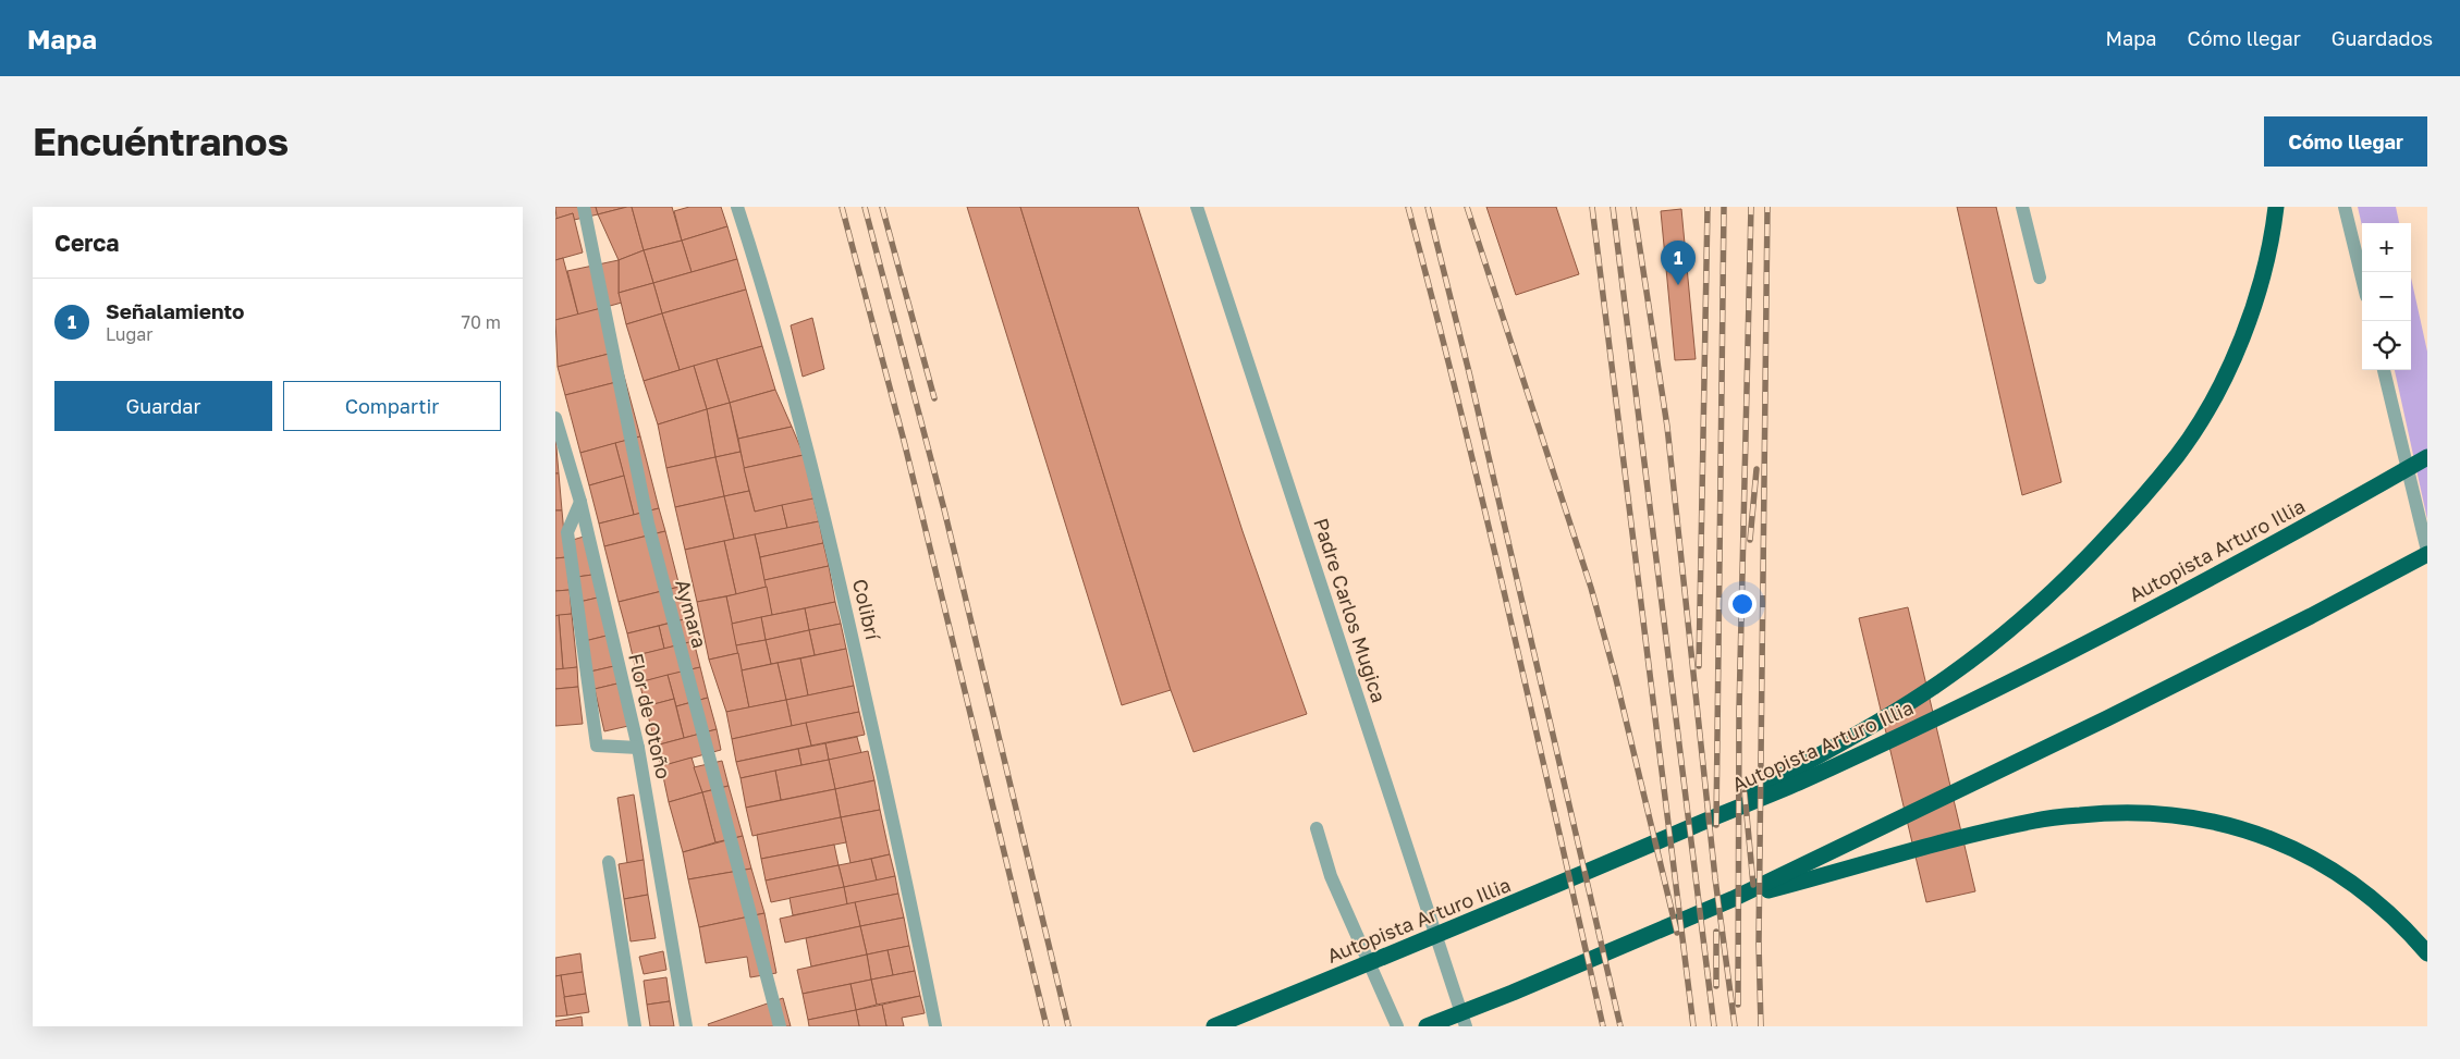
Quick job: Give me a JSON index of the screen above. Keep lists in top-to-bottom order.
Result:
{
  "streets": {
    "highway": ["Autopista Arturo Illia"],
    "street": [
      "Colibrí",
      "Padre Carlos Mugica",
      "Aymara",
      "Flor de Otoño"
    ]
  },
  "page": {
    "header": "Mapa",
    "nav": ["Mapa", "Cómo llegar", "Guardados"],
    "buttons": [
      "Cómo llegar",
      ["Guardar", "Compartir"]
    ],
    "title": "Encuéntranos",
    "heading": "Cerca",
    "map_buttons": ["+", "−"],
    "pins": "1",
    "list": [
      {
        "mark": "1",
        "name": "Señalamiento",
        "note": "Lugar",
        "value": "70 m"
      }
    ]
  }
}
